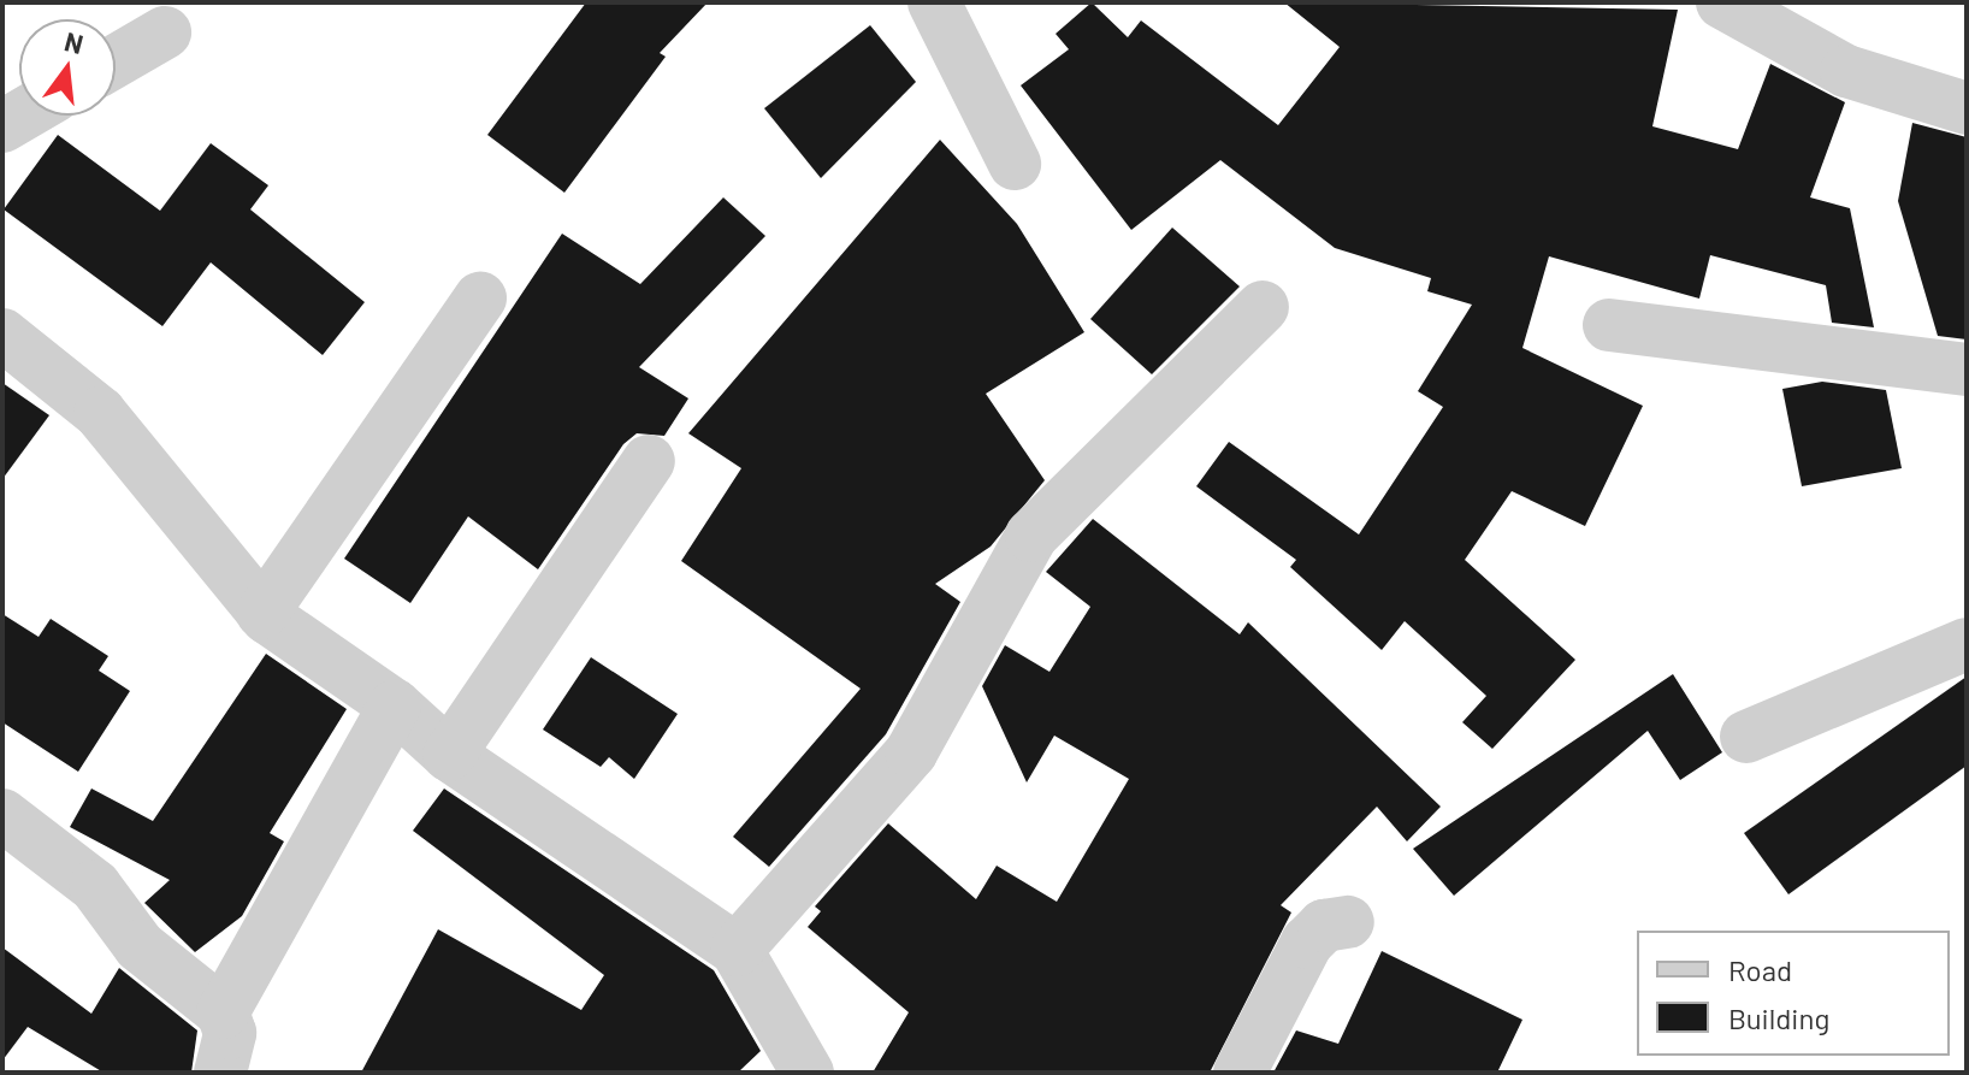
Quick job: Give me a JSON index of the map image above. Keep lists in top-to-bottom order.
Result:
{
  "legend": ["Road", "Building"],
  "north": "top"
}
